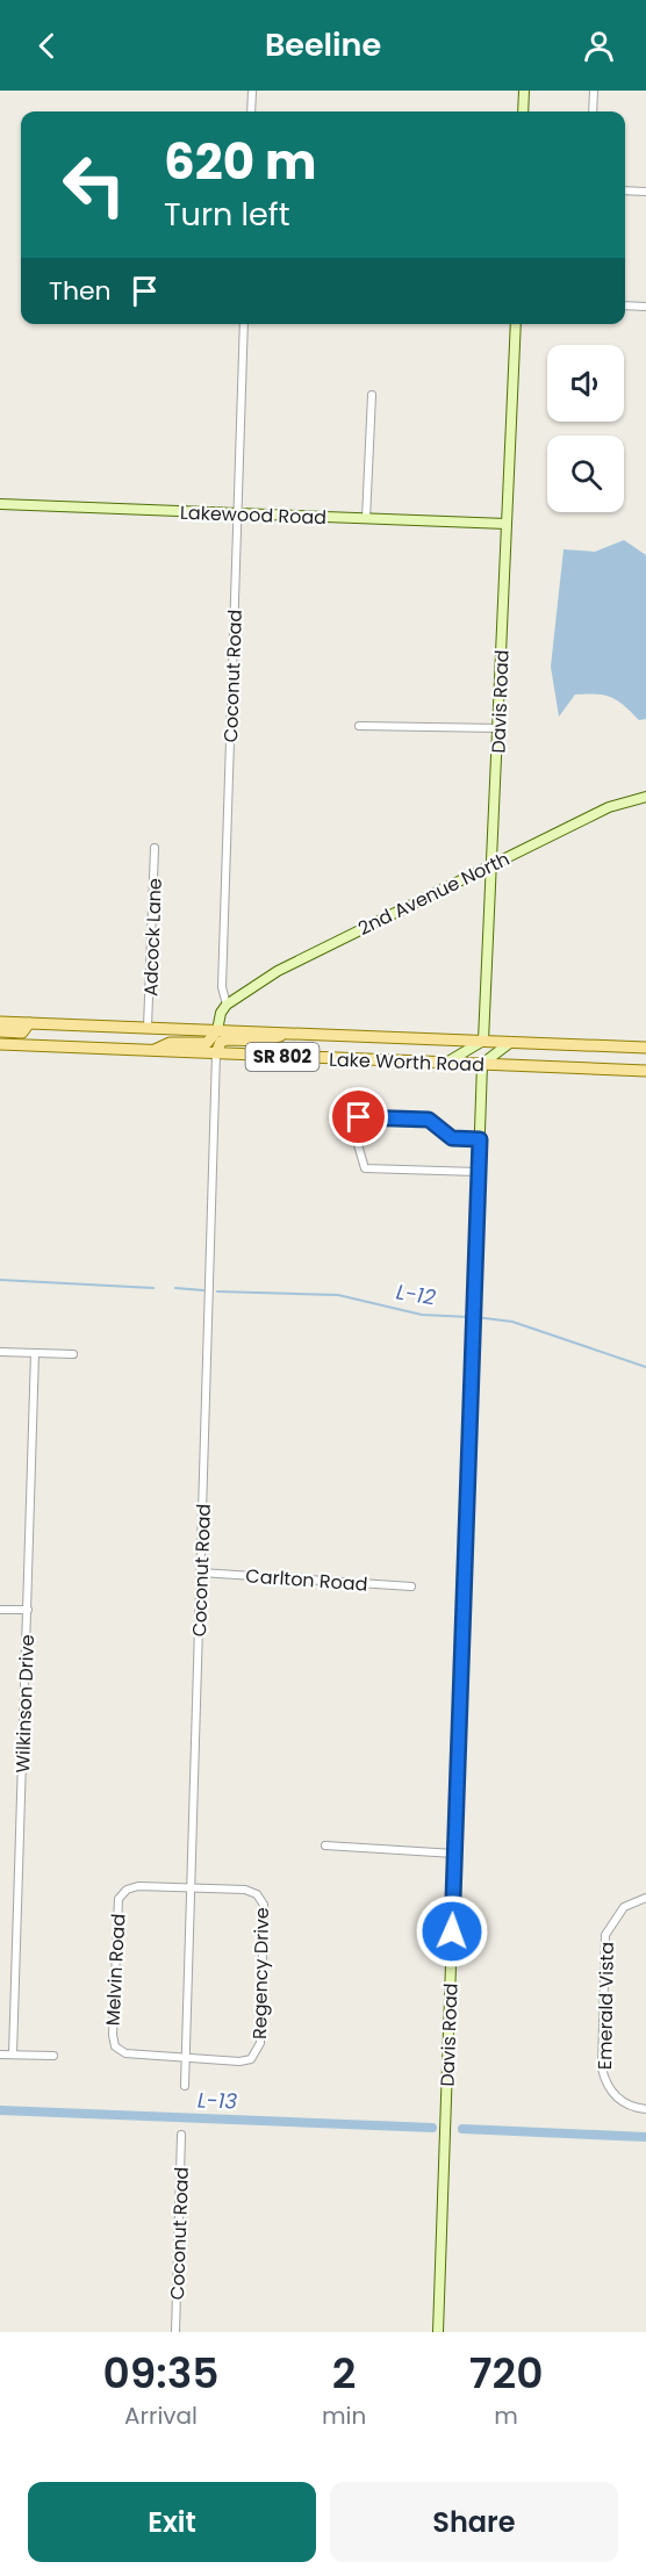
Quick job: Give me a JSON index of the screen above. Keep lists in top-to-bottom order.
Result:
{
  "streets": {
    "main road": ["SR 802", "Lake Worth Road"],
    "street": [
      "Lakewood Road",
      "Coconut Road",
      "Davis Road",
      "2nd Avenue North",
      "Adcock Lane",
      "Carlton Road",
      "Wilkinson Drive",
      "Melvin Road",
      "Regency Drive",
      "Emerald Vista"
    ]
  },
  "crossings": [
    ["Lakewood Road", "Coconut Road"],
    ["Lakewood Road", "Davis Road"],
    ["Coconut Road", "2nd Avenue North"],
    ["Coconut Road", "Lake Worth Road"],
    ["Coconut Road", "Carlton Road"],
    ["Coconut Road", "Melvin Road"],
    ["Coconut Road", "Regency Drive"],
    ["Davis Road", "2nd Avenue North"],
    ["Davis Road", "Lake Worth Road"],
    ["Adcock Lane", "Lake Worth Road"],
    ["Melvin Road", "Regency Drive"]
  ],
  "water": ["L-12", "L-13"],
  "page": {
    "header": "Beeline",
    "turn": ["620 m", "Turn left"],
    "then": "Then",
    "eta": [
      "09:35",
      "Arrival",
      "2",
      "min",
      "720",
      "m"
    ],
    "buttons": ["Exit", "Share"]
  }
}
